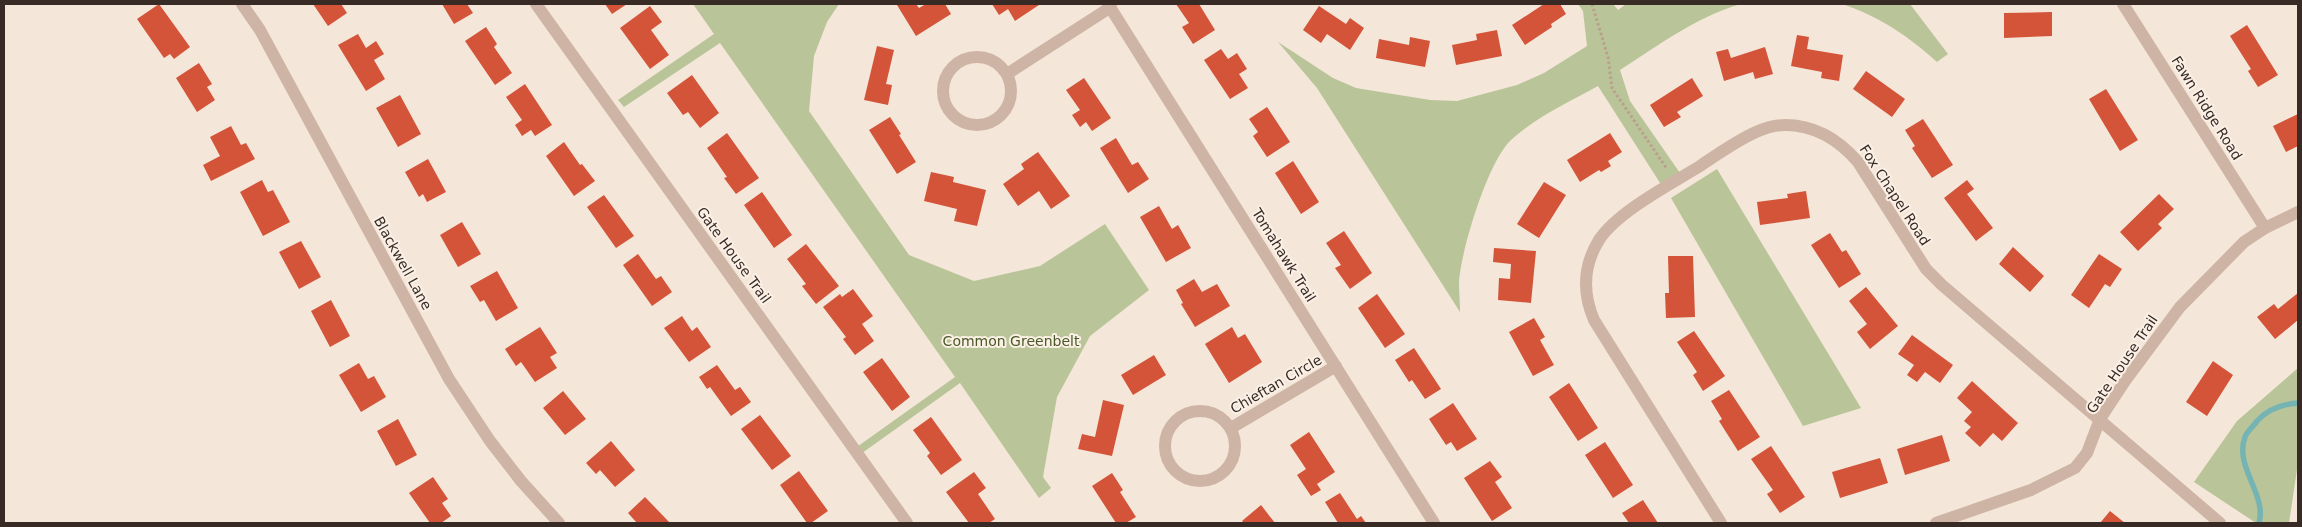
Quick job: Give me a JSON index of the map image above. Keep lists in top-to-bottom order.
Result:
{
  "streets": {
    "street": [
      "Fawn Ridge Road",
      "Fox Chapel Road",
      "Gate House Trail",
      "Tomahawk Trail",
      "Blackwell Lane",
      "Chieftan Circle"
    ]
  },
  "crossings": [
    ["Fawn Ridge Road", "Gate House Trail"],
    ["Fox Chapel Road", "Gate House Trail"],
    ["Tomahawk Trail", "Chieftan Circle"]
  ],
  "parks": ["Common Greenbelt"]
}
